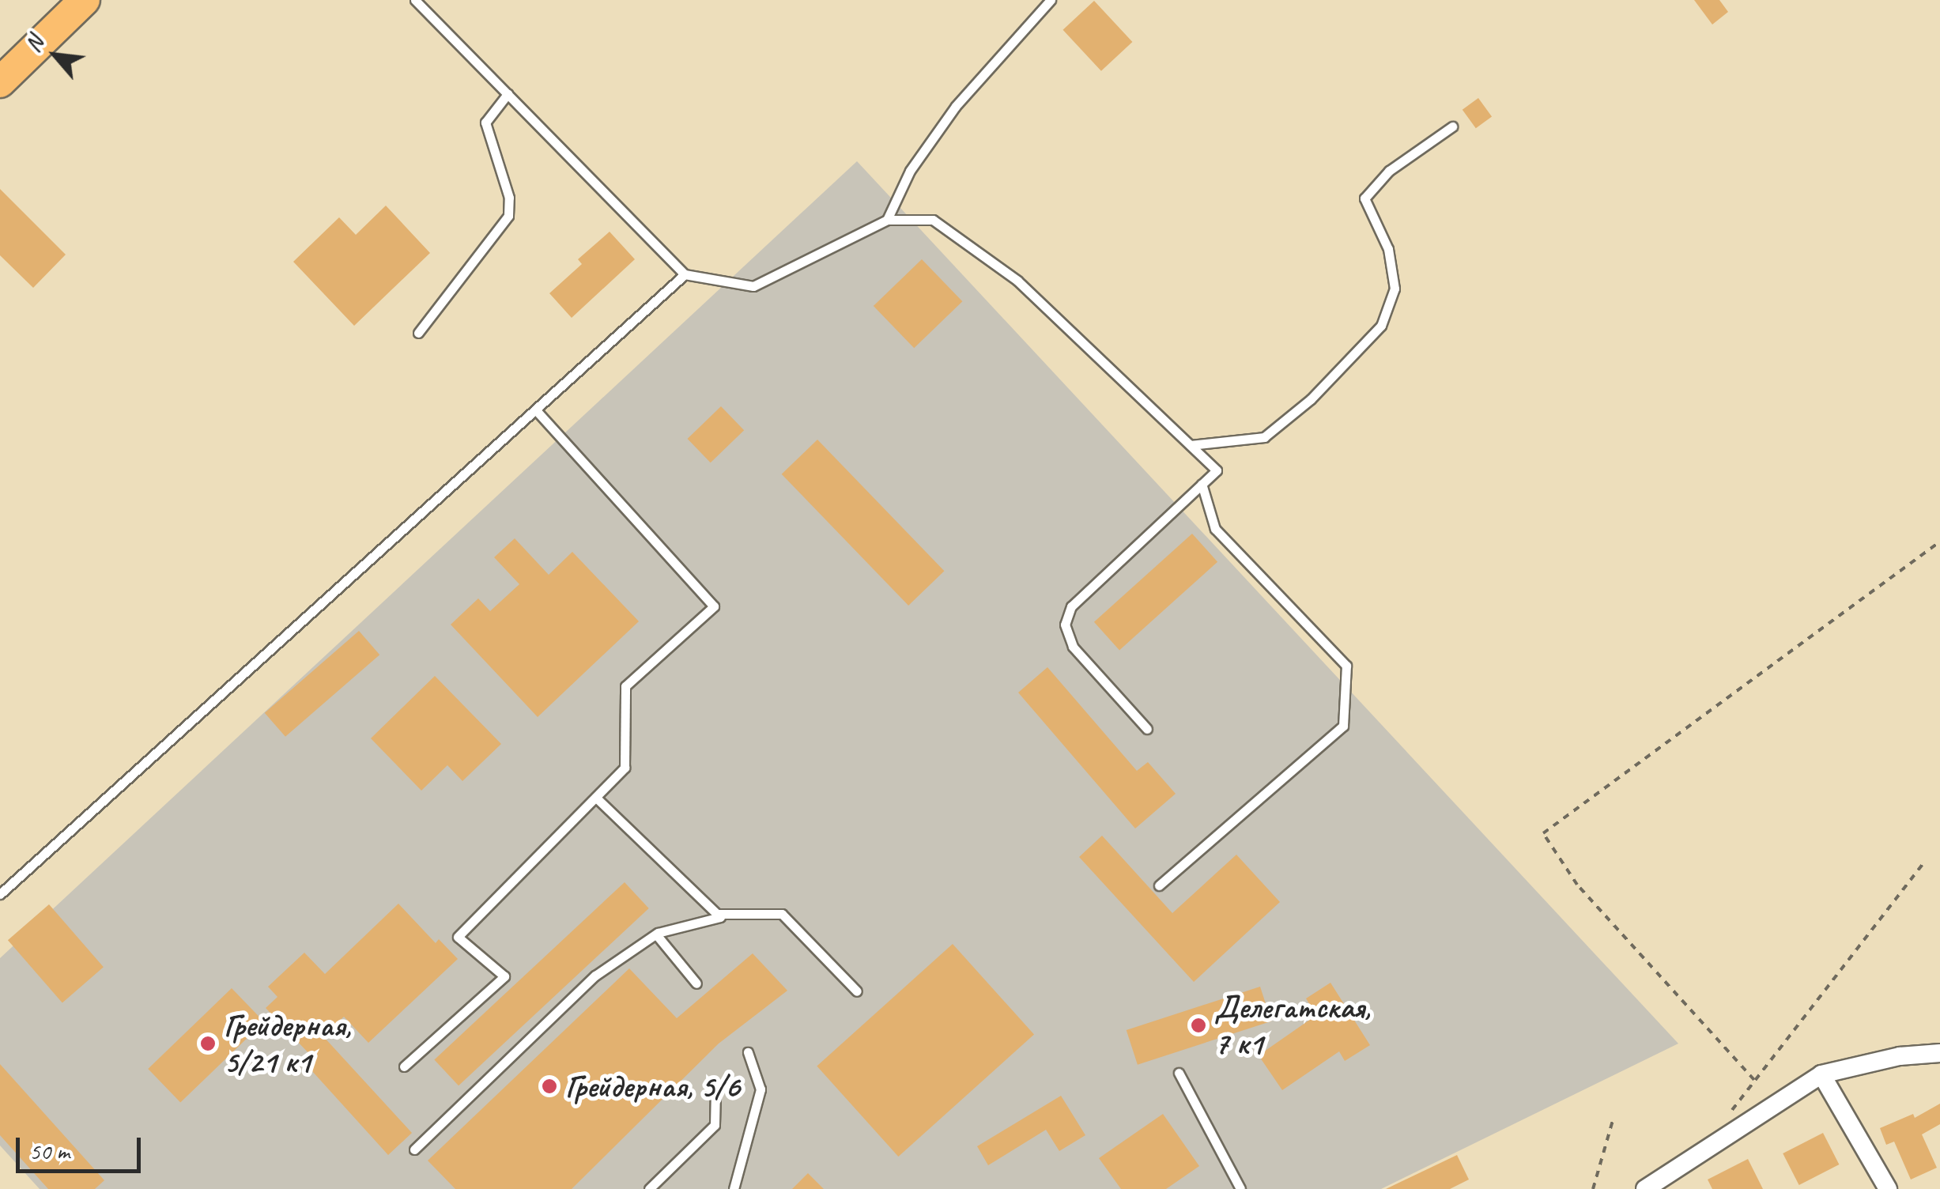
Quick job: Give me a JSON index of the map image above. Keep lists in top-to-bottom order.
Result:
{
  "places": ["Делегатская, 7 к1", "Грейдерная, 5/21 к1", "Грейдерная, 5/6"],
  "scale_bar": "50 m",
  "north": "top left"
}
